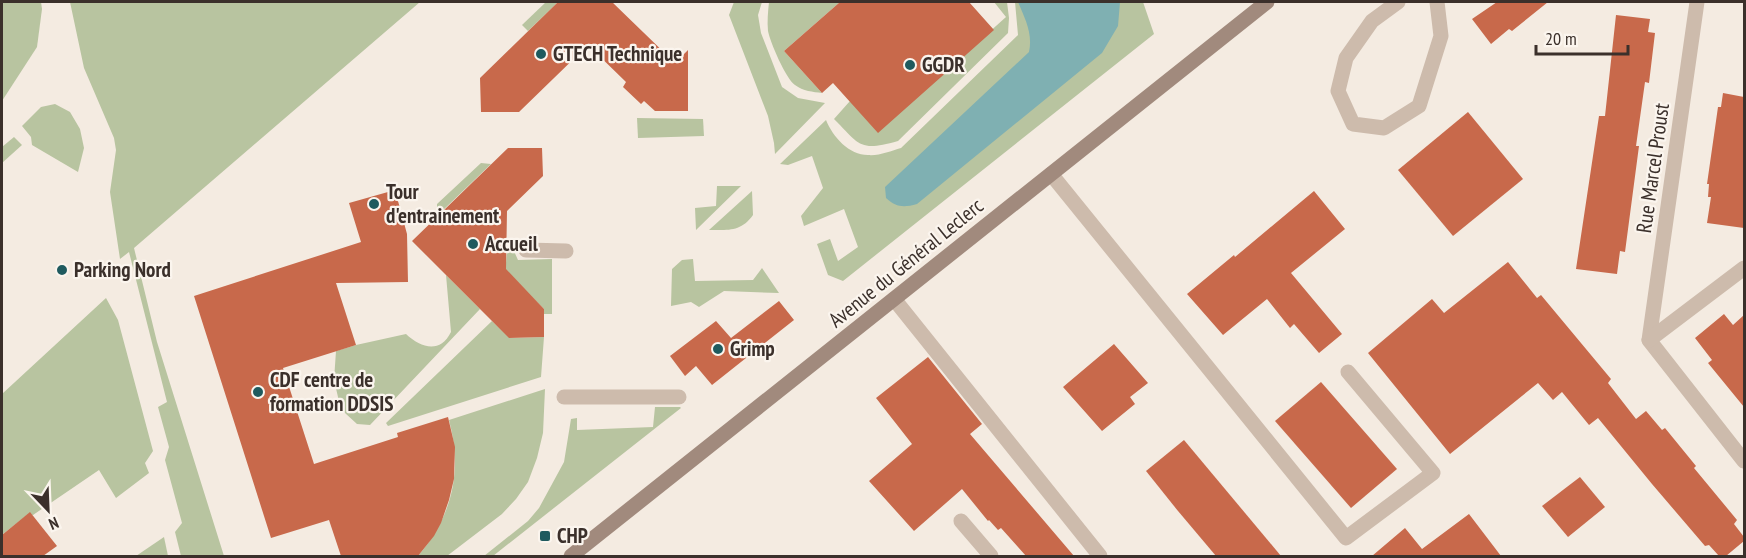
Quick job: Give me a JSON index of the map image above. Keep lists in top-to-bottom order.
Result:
{
  "streets": {
    "main road": ["Avenue du Général Leclerc"],
    "street": ["Rue Marcel Proust"]
  },
  "places": {
    "other": [
      "GTECH Technique",
      "GGDR",
      "Tour d'entrainement",
      "Accueil",
      "Parking Nord",
      "Grimp",
      "CDF centre de formation DDSIS"
    ],
    "transit": ["CHP"]
  },
  "scale_bar": "20 m",
  "north": "bottom right"
}
